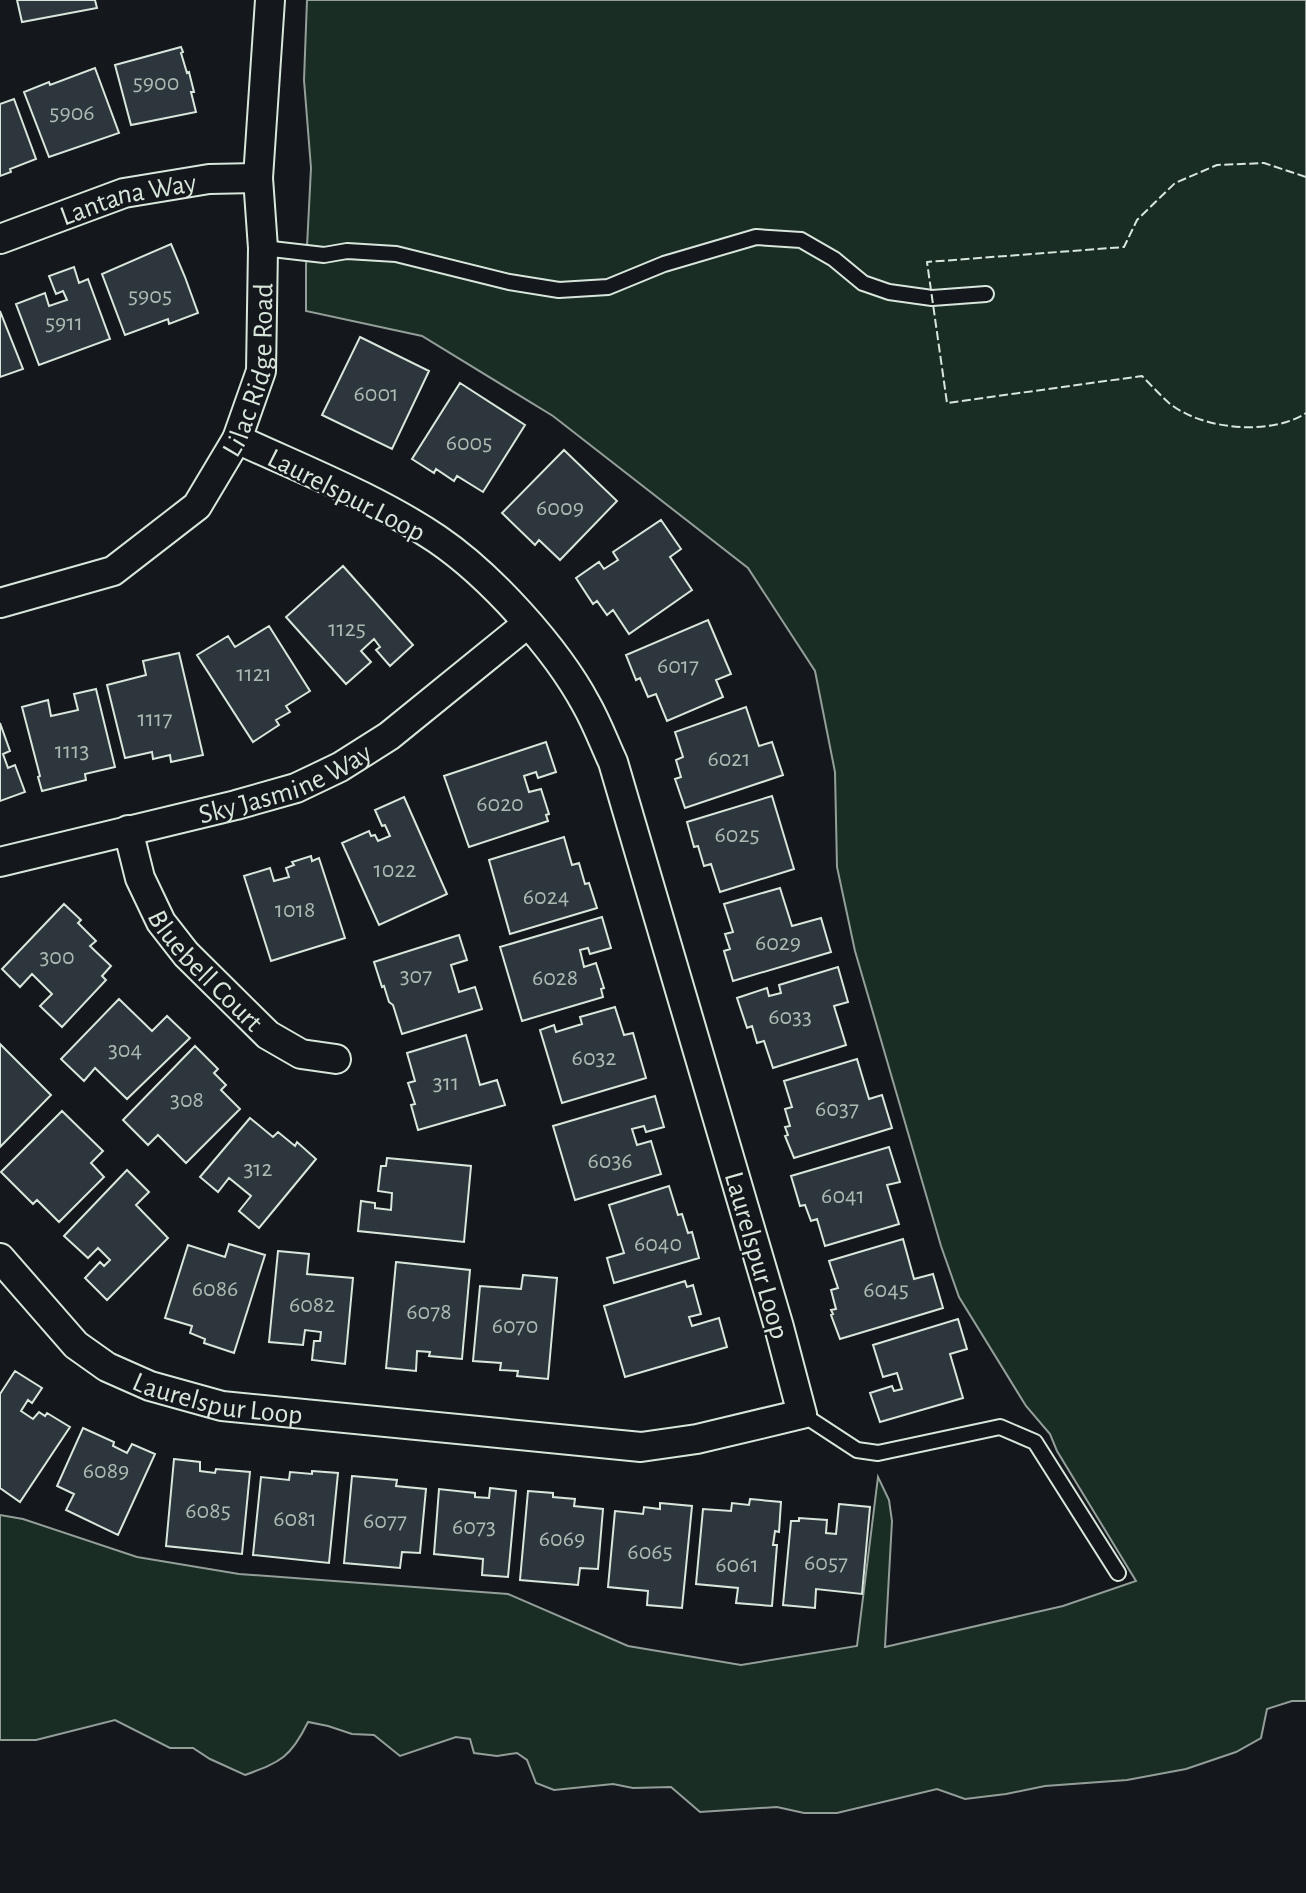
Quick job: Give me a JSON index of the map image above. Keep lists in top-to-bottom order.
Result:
{
  "streets": {
    "street": [
      "Lantana Way",
      "Lilac Ridge Road",
      "Laurelspur Loop",
      "Sky Jasmine Way",
      "Bluebell Court"
    ]
  },
  "crossings": [
    ["Lantana Way", "Lilac Ridge Road"],
    ["Lilac Ridge Road", "Laurelspur Loop"],
    ["Laurelspur Loop", "Sky Jasmine Way"],
    ["Sky Jasmine Way", "Bluebell Court"]
  ],
  "house_numbers": [
    "5900",
    "5906",
    "5905",
    "5911",
    "6001",
    "6005",
    "6009",
    "1125",
    "6017",
    "1121",
    "1117",
    "1113",
    "6021",
    "6020",
    "6025",
    "1022",
    "6024",
    "1018",
    "6029",
    "300",
    "307",
    "6028",
    "6033",
    "304",
    "6032",
    "311",
    "308",
    "6037",
    "6036",
    "312",
    "6041",
    "6040",
    "6086",
    "6045",
    "6082",
    "6078",
    "6070",
    "6089",
    "6085",
    "6081",
    "6077",
    "6073",
    "6069",
    "6065",
    "6057",
    "6061"
  ]
}
